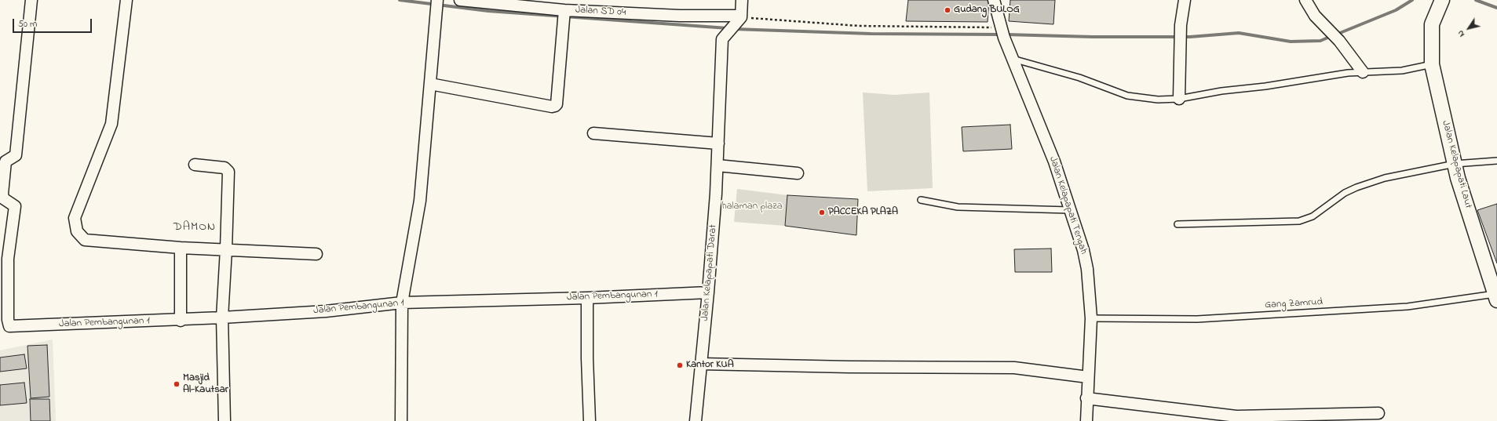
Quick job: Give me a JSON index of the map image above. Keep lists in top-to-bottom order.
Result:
{
  "streets": {
    "street": [
      "Jalan SD 04",
      "Jalan Kelapapati Laut",
      "Jalan Kelapapati Tengah",
      "Jalan Kelapapati Darat",
      "Jalan Pembangunan 1"
    ],
    "lane": ["Gang Zamrud"]
  },
  "crossings": [
    ["Jalan SD 04", "Jalan Kelapapati Darat"],
    ["Jalan Kelapapati Laut", "Gang Zamrud"],
    ["Jalan Kelapapati Tengah", "Gang Zamrud"],
    ["Jalan Kelapapati Darat", "Jalan Pembangunan 1"]
  ],
  "districts": ["DAMON"],
  "parks": ["halaman plaza"],
  "places": [
    "Gudang BULOG",
    "PACCEKA PLAZA",
    "Kantor KUA",
    "Masjid Al-Kautsar"
  ],
  "scale_bar": "50 m",
  "north": "bottom left"
}
